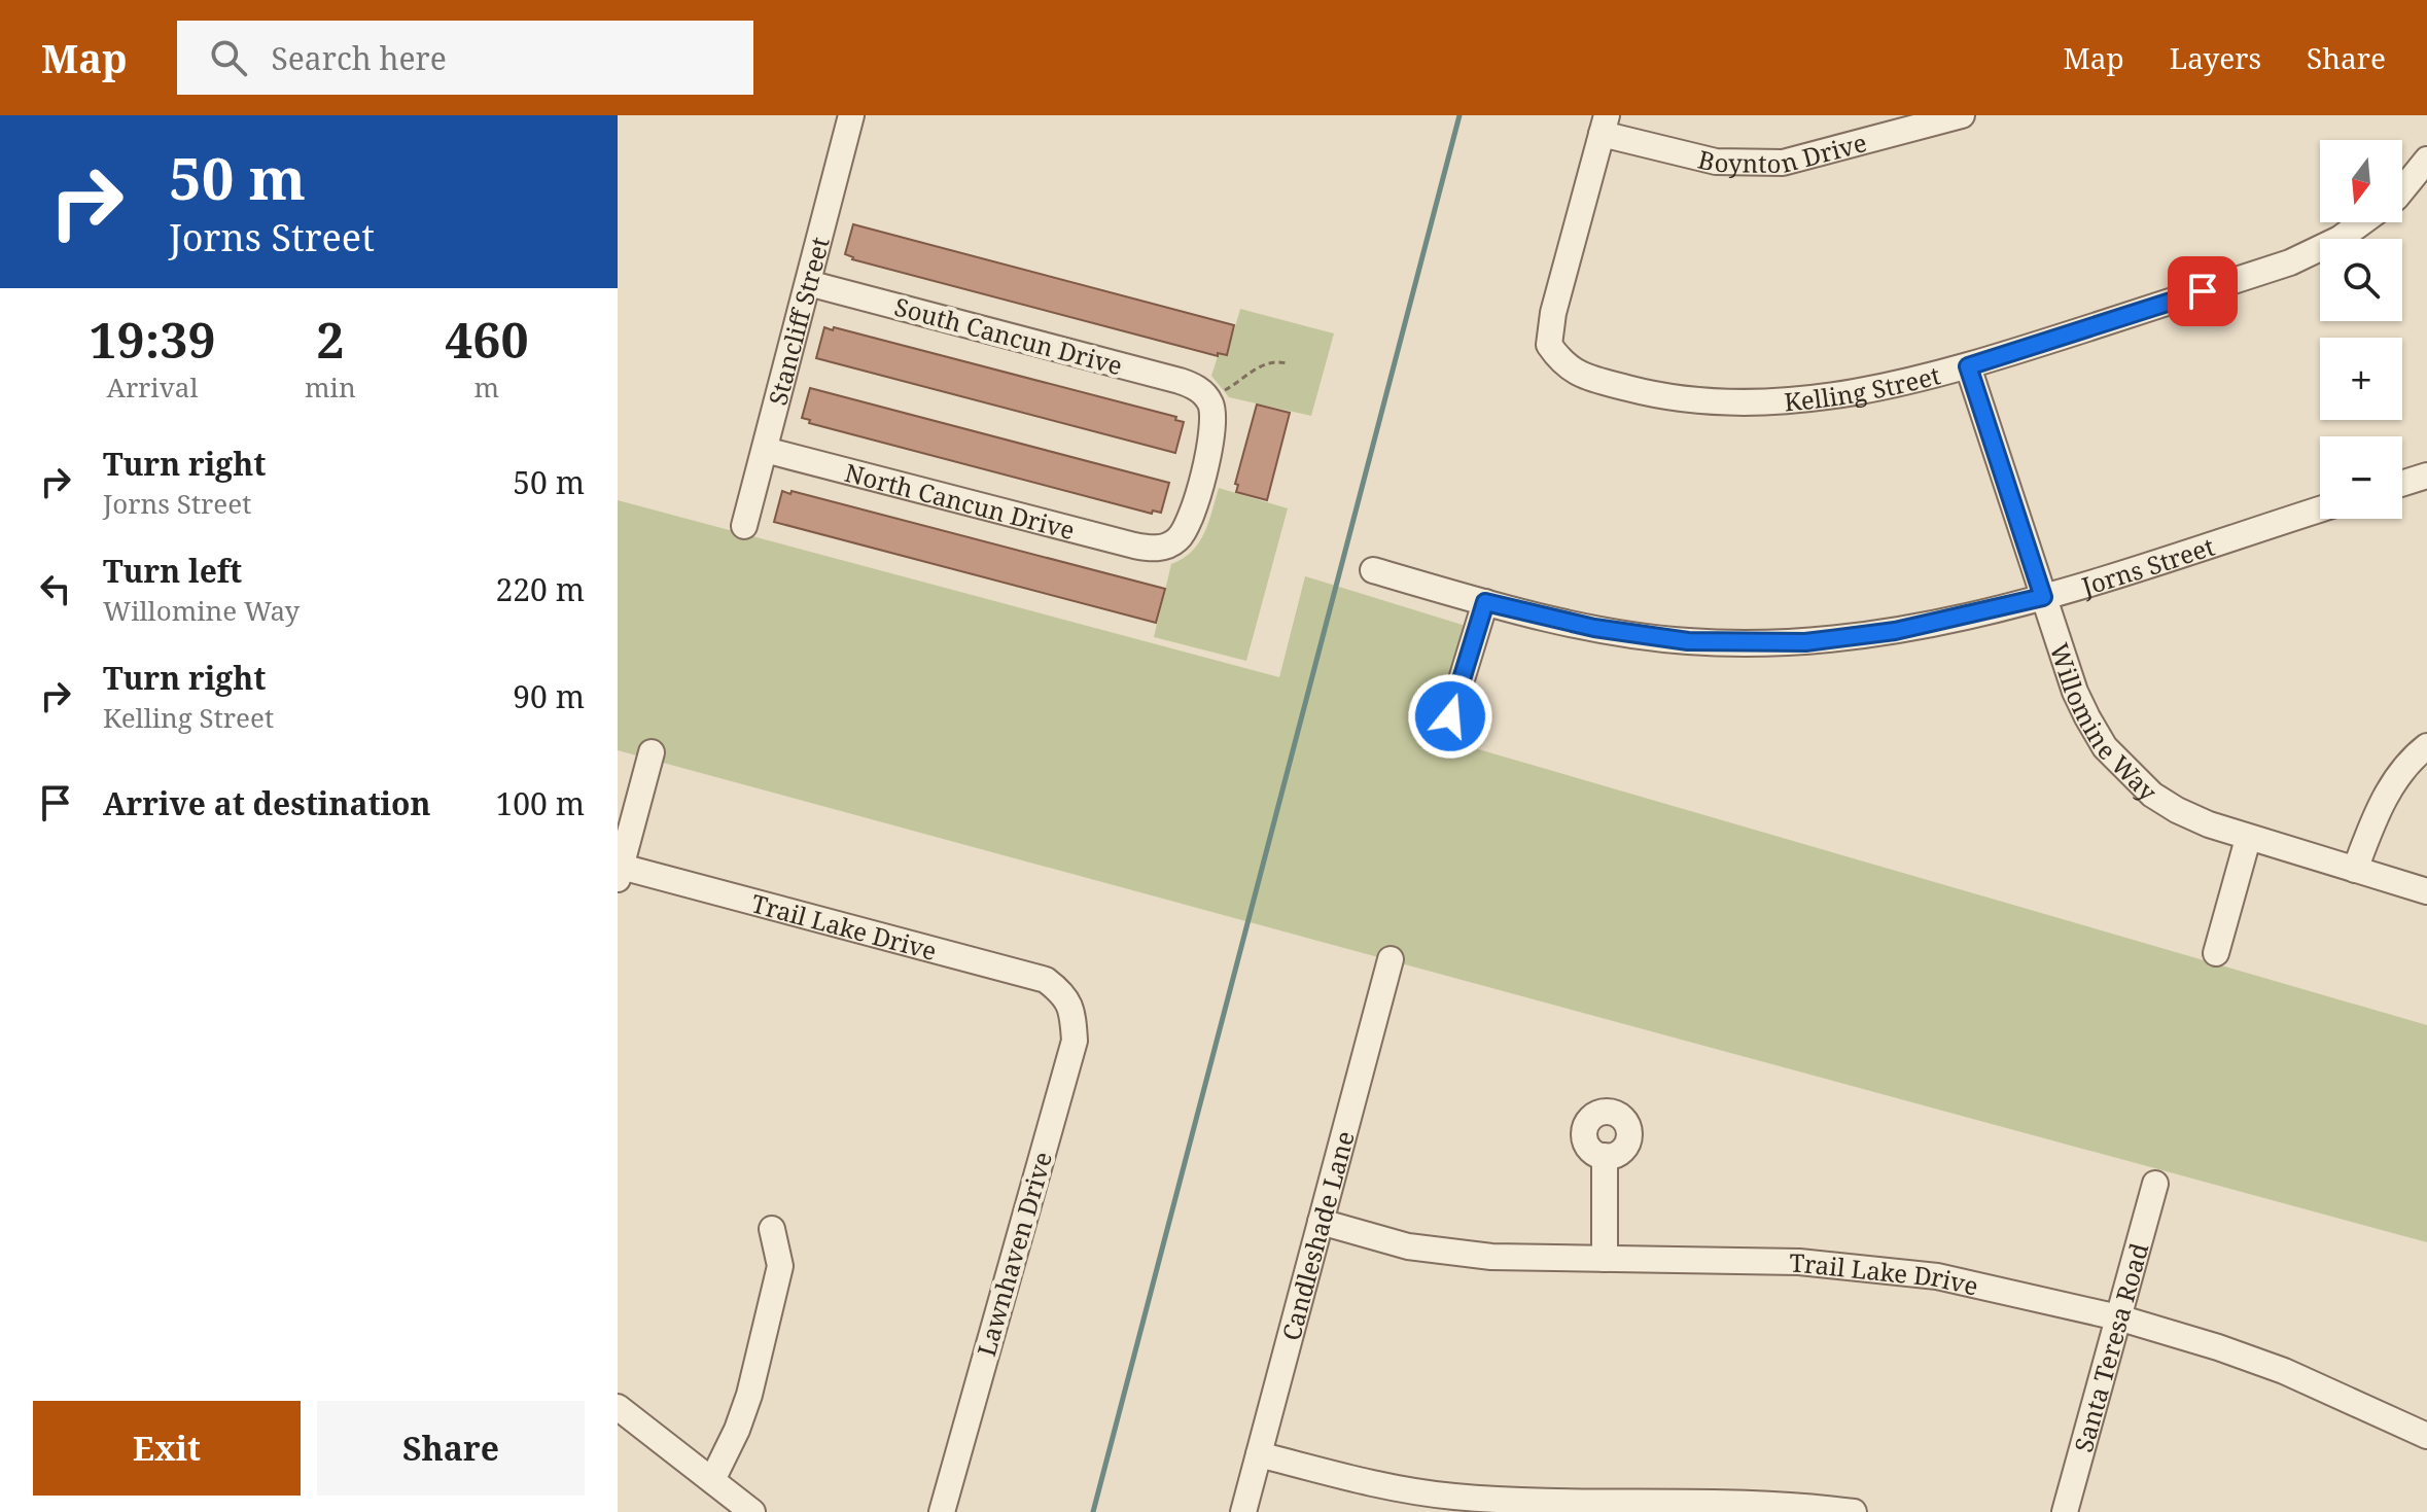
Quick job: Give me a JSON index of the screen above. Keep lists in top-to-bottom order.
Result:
{
  "streets": {
    "street": [
      "Boynton Drive",
      "Stancliff Street",
      "South Cancun Drive",
      "Kelling Street",
      "North Cancun Drive",
      "Jorns Street",
      "Willomine Way",
      "Trail Lake Drive",
      "Candleshade Lane",
      "Lawnhaven Drive",
      "Santa Teresa Road"
    ]
  },
  "crossings": [
    ["Boynton Drive", "Kelling Street"],
    ["Stancliff Street", "South Cancun Drive"],
    ["Stancliff Street", "North Cancun Drive"],
    ["South Cancun Drive", "North Cancun Drive"],
    ["Kelling Street", "Willomine Way"],
    ["Jorns Street", "Willomine Way"],
    ["Trail Lake Drive", "Candleshade Lane"],
    ["Trail Lake Drive", "Lawnhaven Drive"],
    ["Trail Lake Drive", "Santa Teresa Road"]
  ],
  "north": "bottom",
  "page": {
    "header": "Map",
    "search": "Search here",
    "nav": ["Map", "Layers", "Share"],
    "turn": ["50 m", "Jorns Street"],
    "map_buttons": ["+", "−"],
    "eta": [
      "19:39",
      "Arrival",
      "2",
      "min",
      "460",
      "m"
    ],
    "list": [
      {
        "name": "Turn right",
        "note": "Jorns Street",
        "value": "50 m"
      },
      {
        "name": "Turn left",
        "note": "Willomine Way",
        "value": "220 m"
      },
      {
        "name": "Turn right",
        "note": "Kelling Street",
        "value": "90 m"
      },
      {
        "name": "Arrive at destination",
        "value": "100 m"
      }
    ],
    "buttons": ["Exit", "Share"]
  }
}
